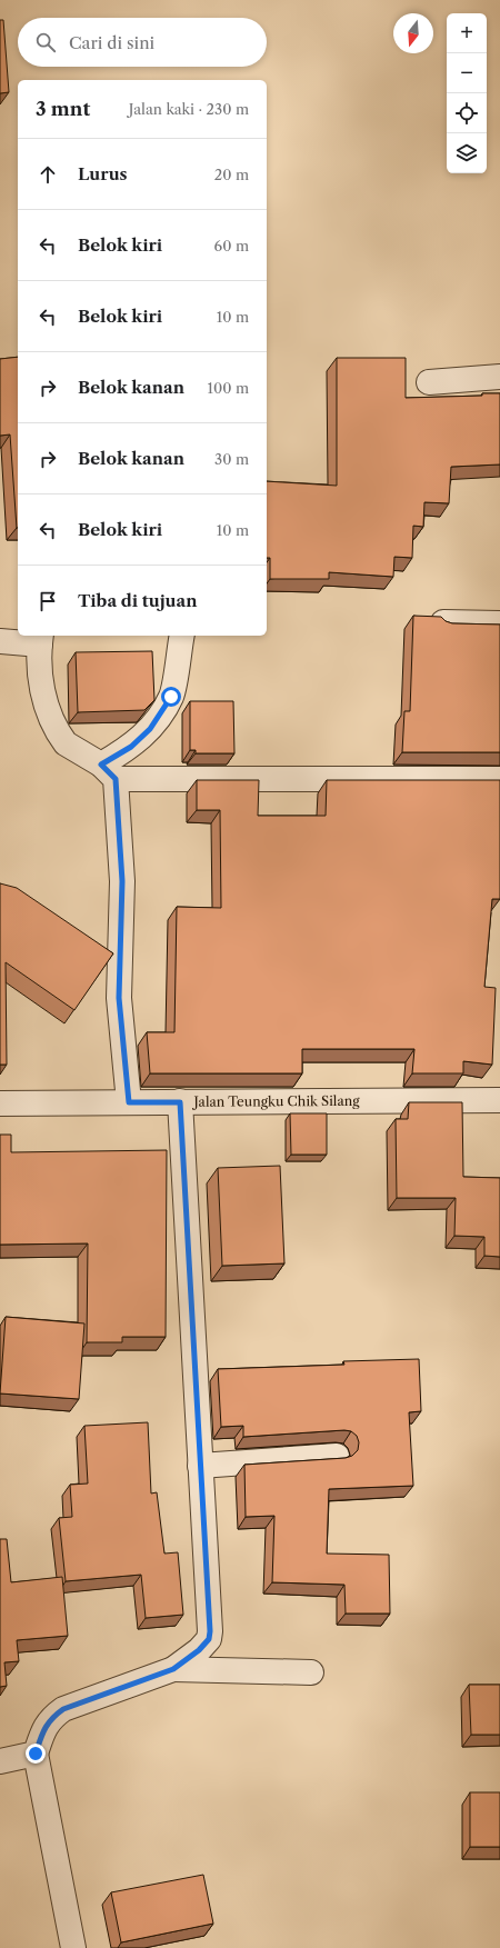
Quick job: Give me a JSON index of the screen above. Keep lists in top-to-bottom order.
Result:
{
  "streets": {
    "street": ["Jalan Teungku Chik Silang"]
  },
  "north": "bottom",
  "page": {
    "map_buttons": ["+", "−"],
    "search": "Cari di sini",
    "heading": ["3 mnt", "Jalan kaki · 230 m"],
    "list": [
      ["Lurus", "20 m"],
      ["Belok kiri", "60 m"],
      ["Belok kiri", "10 m"],
      ["Belok kanan", "100 m"],
      ["Belok kanan", "30 m"],
      ["Belok kiri", "10 m"],
      "Tiba di tujuan"
    ]
  }
}
